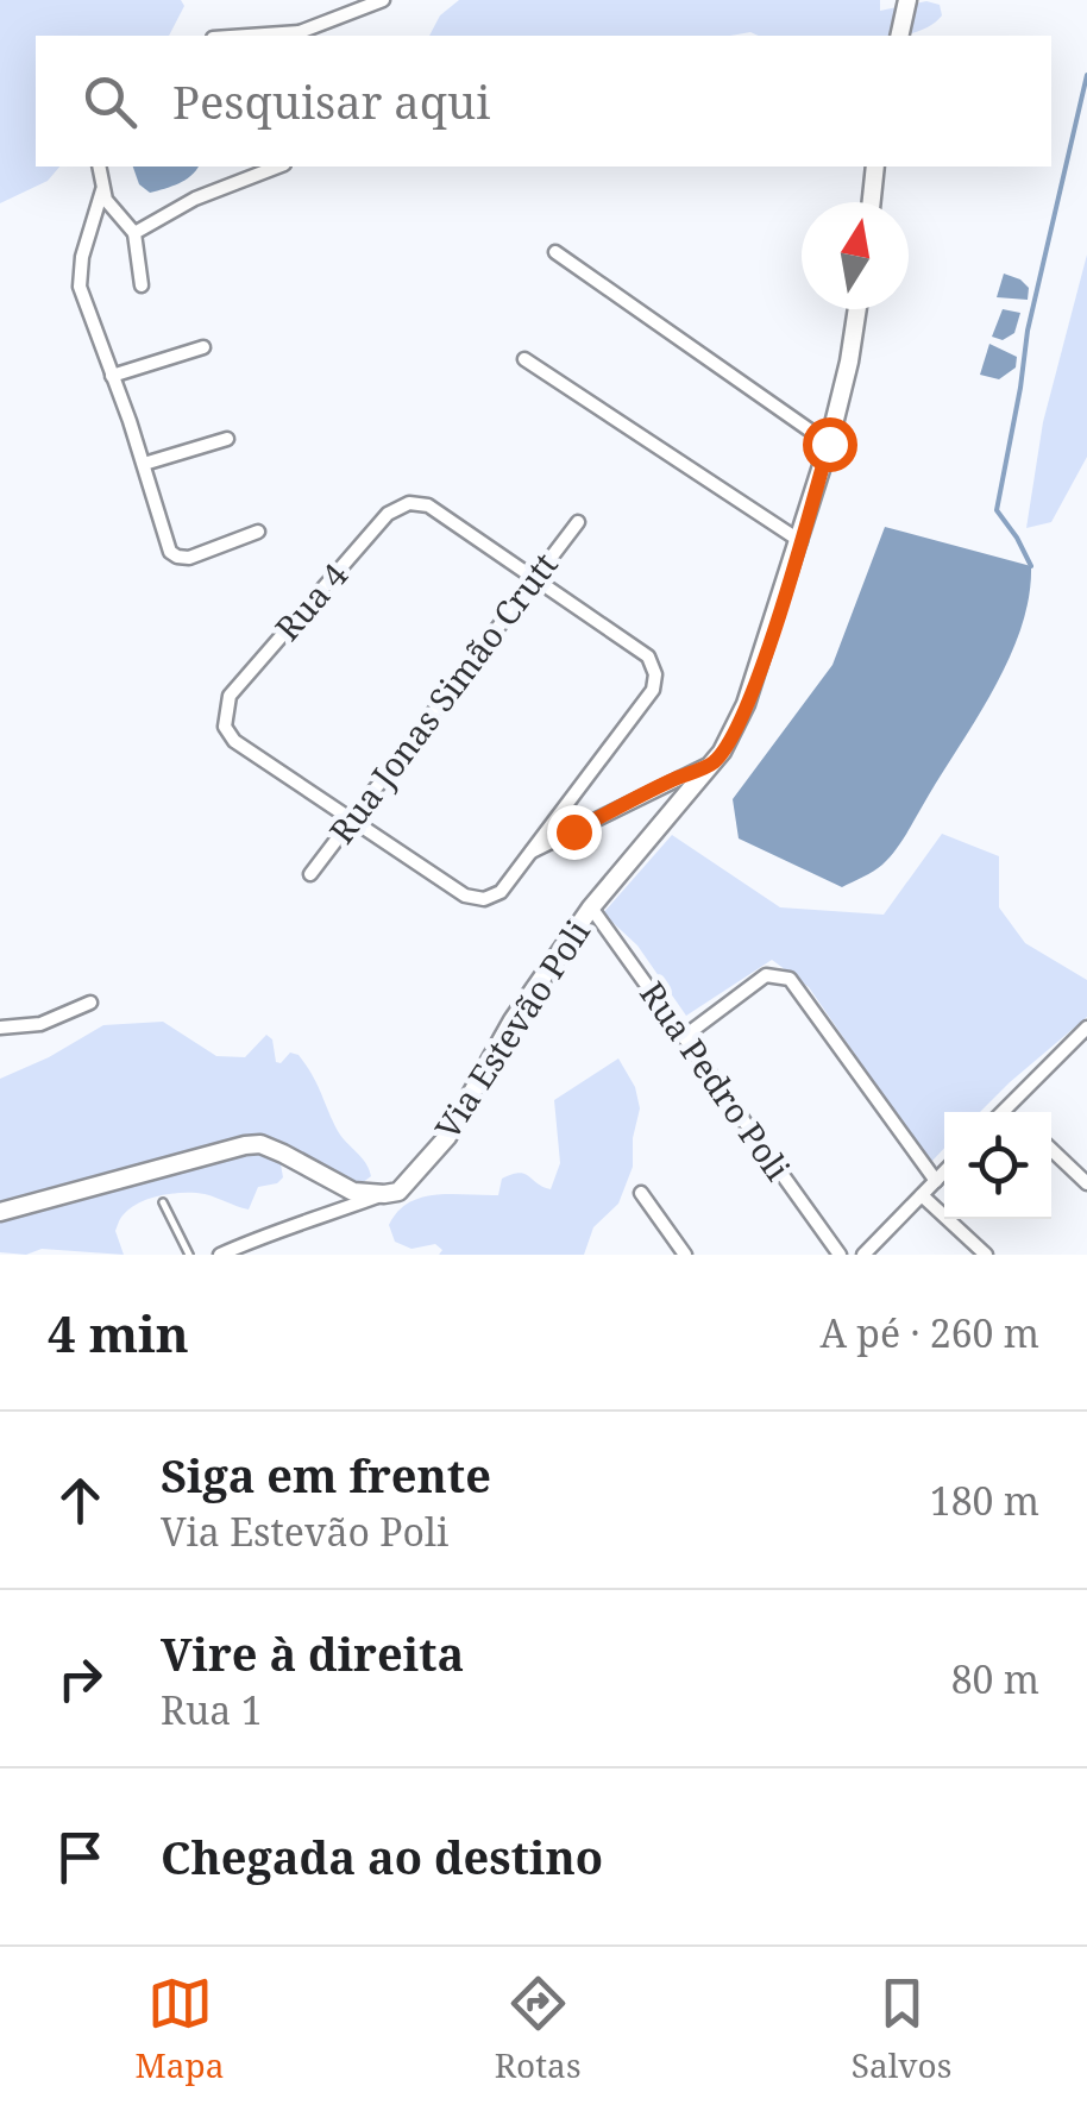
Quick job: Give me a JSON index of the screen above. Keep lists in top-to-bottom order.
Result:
{
  "streets": {
    "main road": ["Via Estevão Poli"],
    "street": ["Rua 4", "Rua Jonas Simão Crutt", "Rua Pedro Poli"]
  },
  "crossings": [
    ["Rua 4", "Rua Jonas Simão Crutt"],
    ["Via Estevão Poli", "Rua Pedro Poli"]
  ],
  "north": "top",
  "page": {
    "search": "Pesquisar aqui",
    "heading": ["4 min", "A pé · 260 m"],
    "list": [
      ["Siga em frente", "Via Estevão Poli", "180 m"],
      ["Vire à direita", "Rua 1", "80 m"],
      "Chegada ao destino"
    ],
    "nav": ["Mapa", "Rotas", "Salvos"]
  }
}
